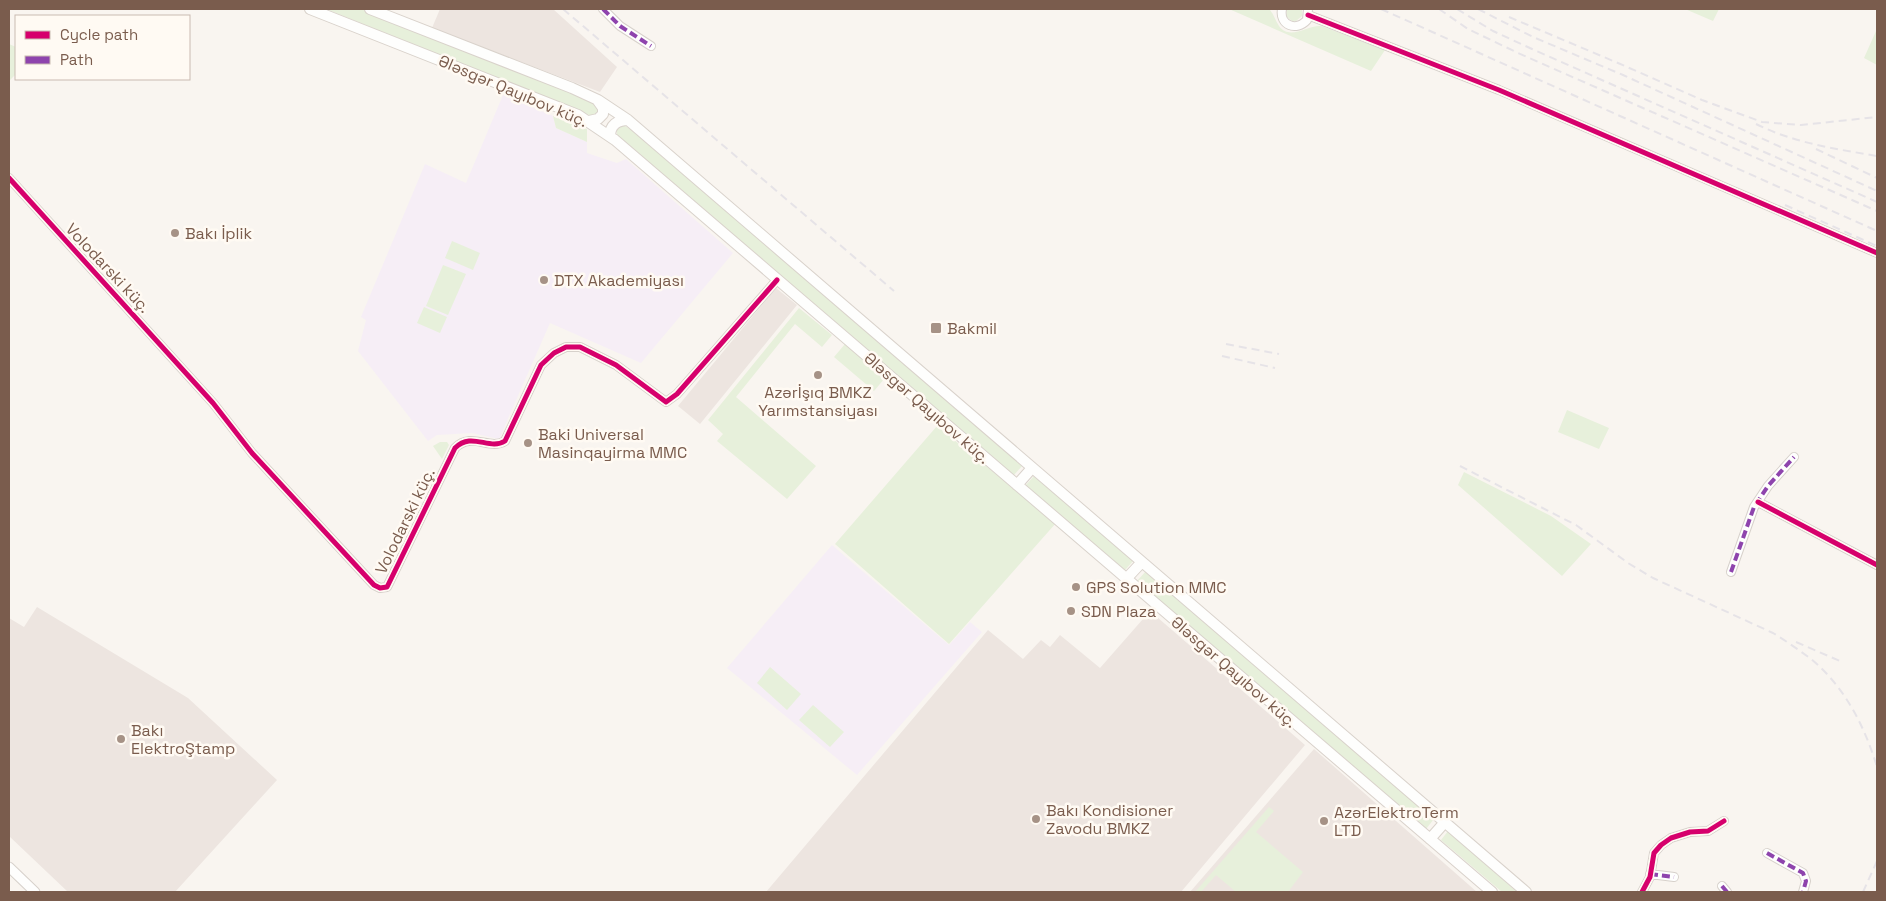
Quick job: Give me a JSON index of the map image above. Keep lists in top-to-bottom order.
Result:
{
  "streets": {
    "main road": ["Ələsgər Qayıbov küç."],
    "street": ["Volodarski küç."]
  },
  "crossings": [
    ["Ələsgər Qayıbov küç.", "Volodarski küç."]
  ],
  "places": {
    "other": [
      "Bakı İplik",
      "DTX Akademiyası",
      "Azərİşıq BMKZ Yarımstansiyası",
      "Baki Universal Masinqayirma MMC",
      "GPS Solution MMC",
      "SDN Plaza",
      "Bakı ElektroŞtamp",
      "Bakı Kondisioner Zavodu BMKZ",
      "AzərElektroTerm LTD"
    ],
    "transit": ["Bakmil"]
  },
  "legend": ["Cycle path", "Path"]
}
